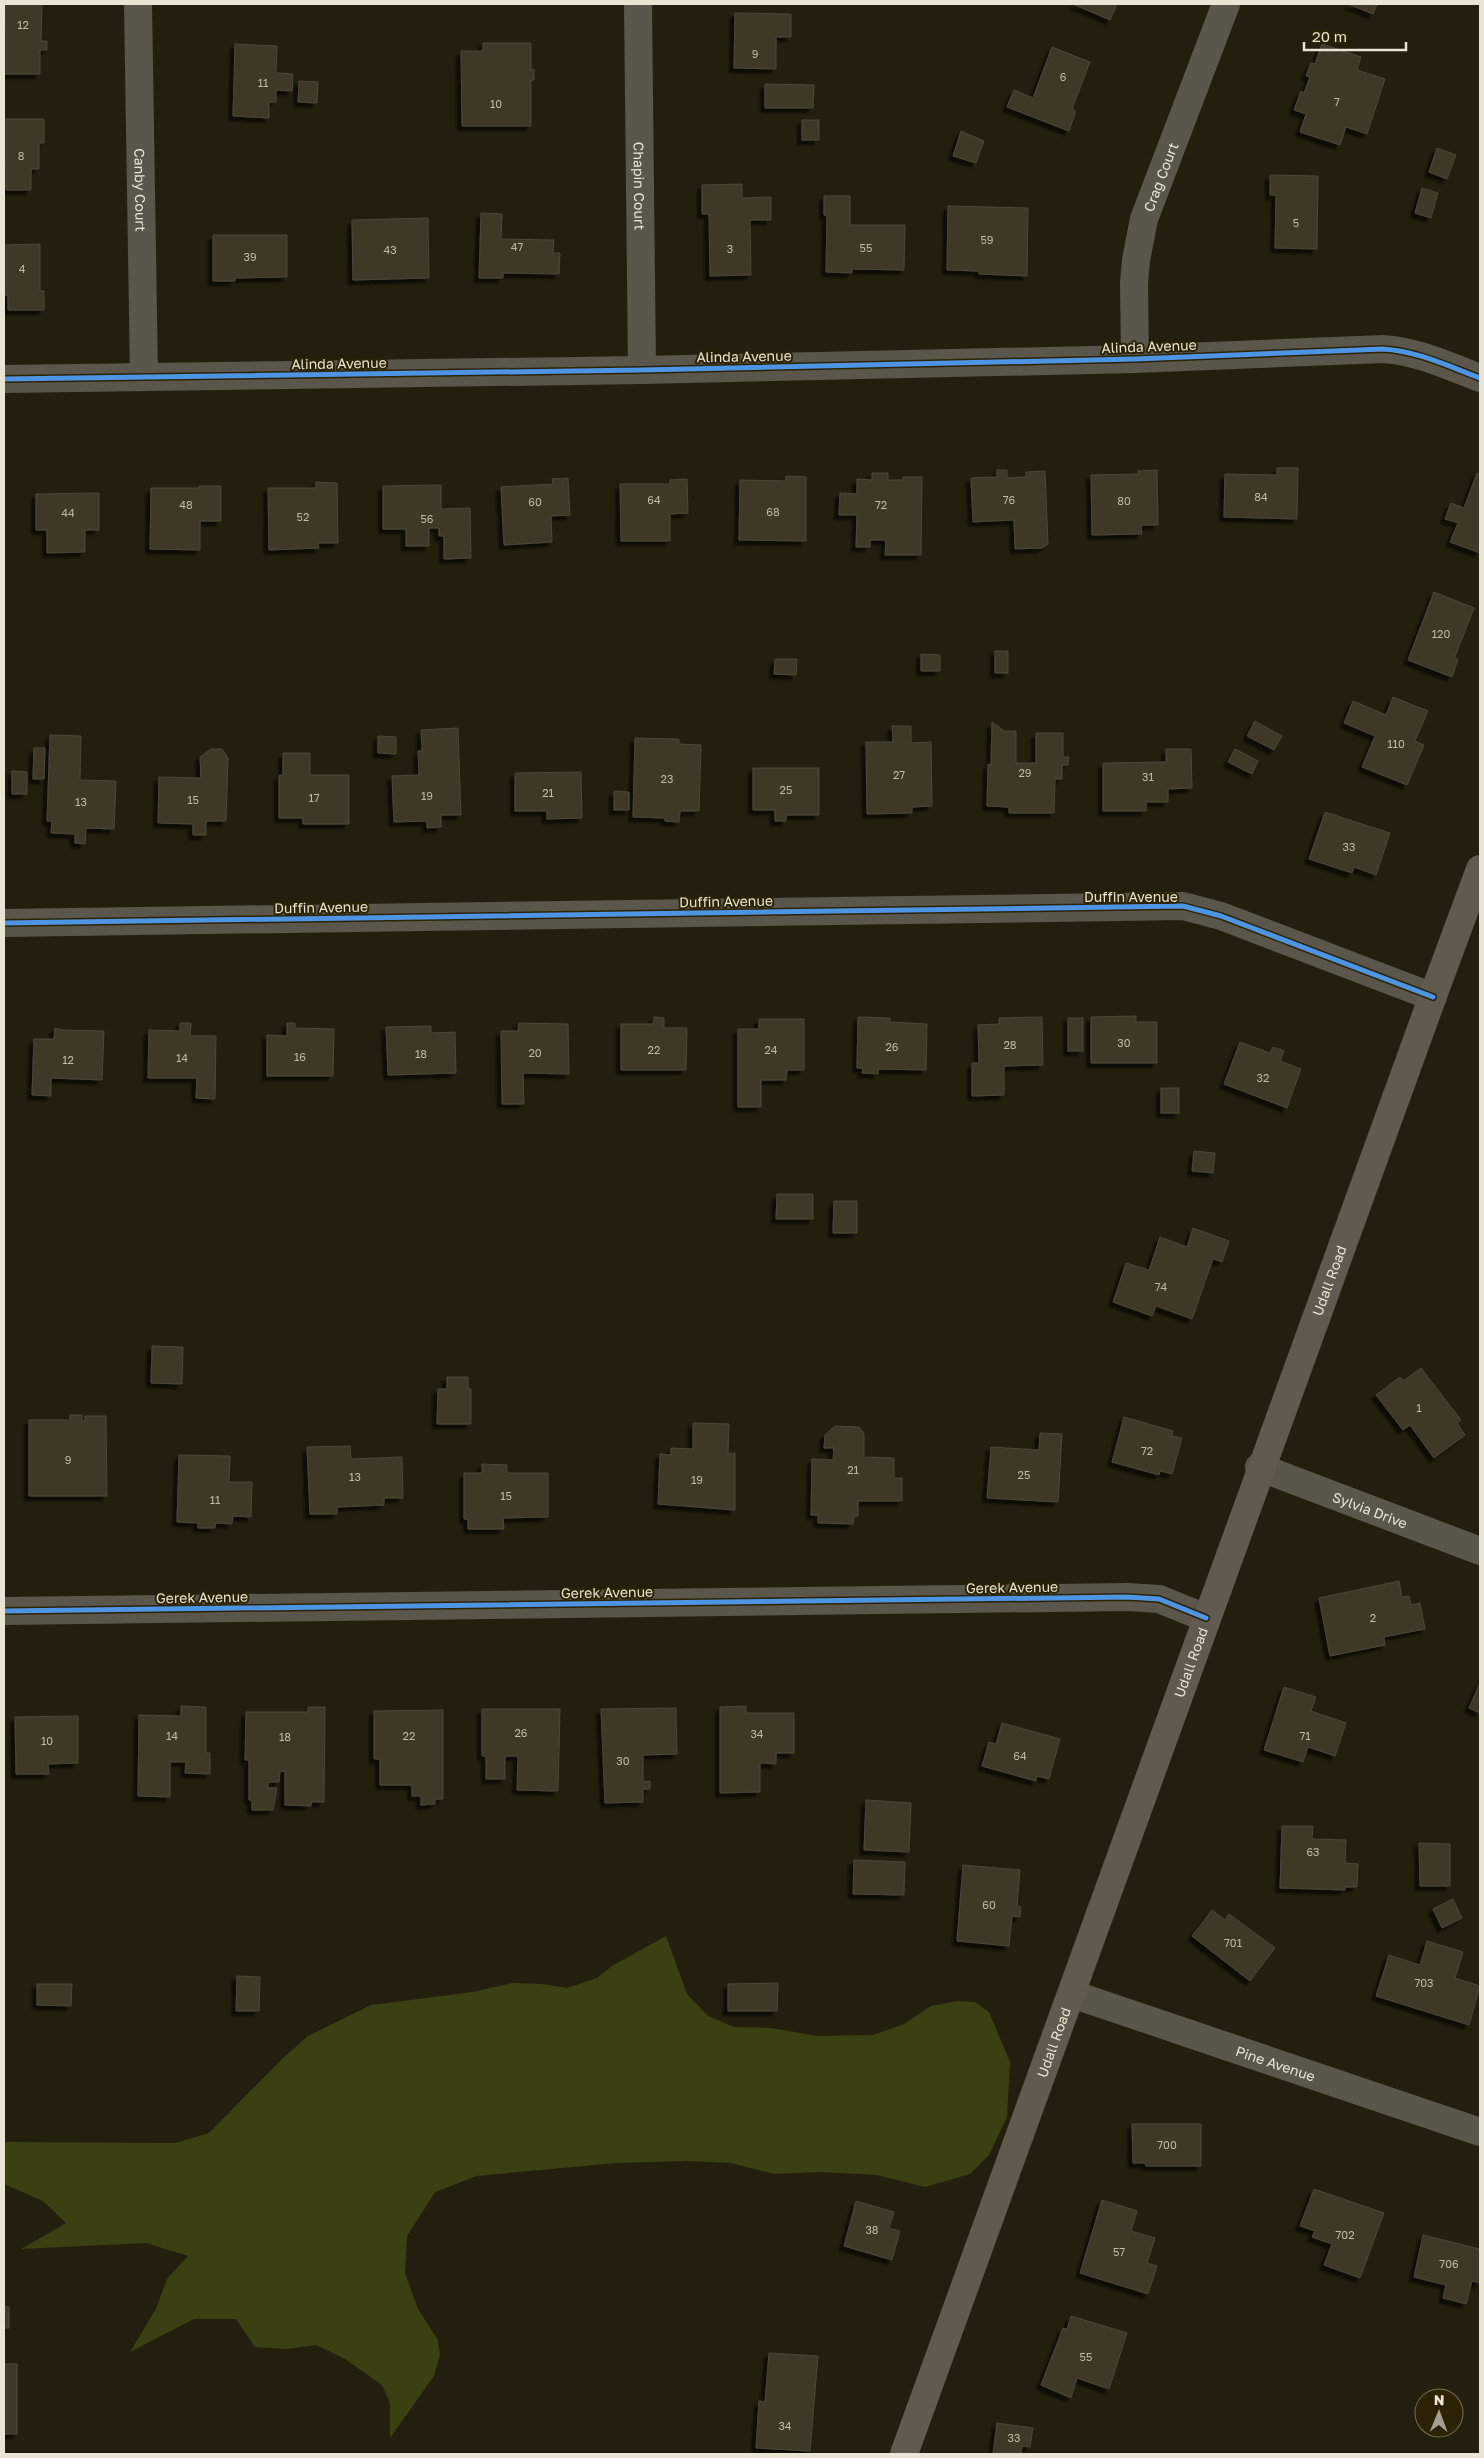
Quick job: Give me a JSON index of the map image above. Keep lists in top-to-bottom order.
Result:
{
  "streets": {
    "main road": ["Udall Road"],
    "street": [
      "Crag Court",
      "Chapin Court",
      "Canby Court",
      "Alinda Avenue",
      "Duffin Avenue",
      "Sylvia Drive",
      "Gerek Avenue",
      "Pine Avenue"
    ]
  },
  "crossings": [
    ["Crag Court", "Alinda Avenue"],
    ["Chapin Court", "Alinda Avenue"],
    ["Canby Court", "Alinda Avenue"],
    ["Duffin Avenue", "Udall Road"],
    ["Udall Road", "Sylvia Drive"],
    ["Udall Road", "Gerek Avenue"],
    ["Udall Road", "Pine Avenue"]
  ],
  "house_numbers": [
    "12",
    "9",
    "6",
    "11",
    "7",
    "10",
    "8",
    "5",
    "59",
    "47",
    "55",
    "3",
    "43",
    "39",
    "4",
    "84",
    "64",
    "76",
    "80",
    "60",
    "48",
    "72",
    "68",
    "44",
    "52",
    "56",
    "120",
    "110",
    "29",
    "27",
    "31",
    "23",
    "25",
    "21",
    "19",
    "17",
    "15",
    "13",
    "33",
    "30",
    "28",
    "26",
    "22",
    "24",
    "20",
    "18",
    "16",
    "14",
    "12",
    "32",
    "74",
    "1",
    "72",
    "9",
    "21",
    "25",
    "13",
    "19",
    "15",
    "11",
    "2",
    "26",
    "34",
    "14",
    "22",
    "71",
    "18",
    "10",
    "64",
    "30",
    "63",
    "60",
    "701",
    "703",
    "700",
    "38",
    "702",
    "57",
    "706",
    "55",
    "34",
    "33"
  ],
  "scale_bar": "20 m",
  "north": "top"
}
